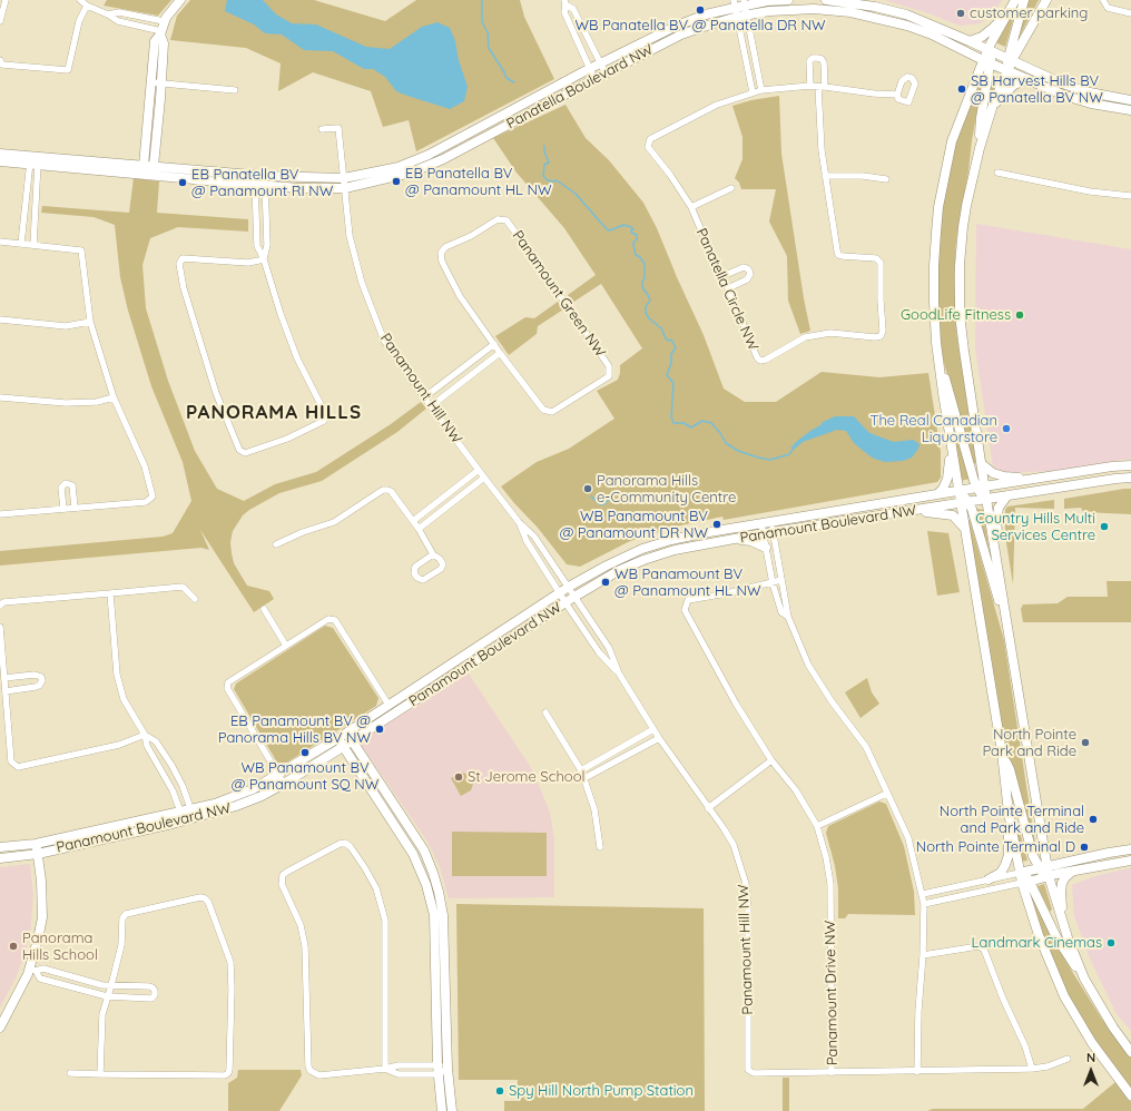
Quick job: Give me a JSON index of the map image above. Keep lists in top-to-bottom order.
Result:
{
  "streets": {
    "street": [
      "Panatella Boulevard NW",
      "Panatella Circle NW",
      "Panamount Green NW",
      "Panamount Hill NW",
      "Panamount Boulevard NW",
      "Panamount Drive NW"
    ]
  },
  "crossings": [
    ["Panatella Boulevard NW", "Panamount Hill NW"],
    ["Panamount Hill NW", "Panamount Boulevard NW"],
    ["Panamount Hill NW", "Panamount Drive NW"]
  ],
  "districts": ["PANORAMA HILLS"],
  "places": [
    "WB Panatella BV @ Panatella DR NW",
    "customer parking",
    "SB Harvest Hills BV @ Panatella BV NW",
    "EB Panatella BV @ Panamount HL NW",
    "EB Panatella BV @ Panamount RI NW",
    "GoodLife Fitness",
    "The Real Canadian Liquorstore",
    "Panorama Hills e-Community Centre",
    "WB Panamount BV @ Panamount DR NW",
    "Country Hills Multi Services Centre",
    "WB Panamount BV @ Panamount HL NW",
    "EB Panamount BV @ Panorama Hills BV NW",
    "North Pointe Park and Ride",
    "WB Panamount BV @ Panamount SQ NW",
    "St Jerome School",
    "North Pointe Terminal and Park and Ride",
    "North Pointe Terminal D",
    "Landmark Cinemas",
    "Panorama Hills School",
    "Spy Hill North Pump Station"
  ],
  "north": "top"
}
